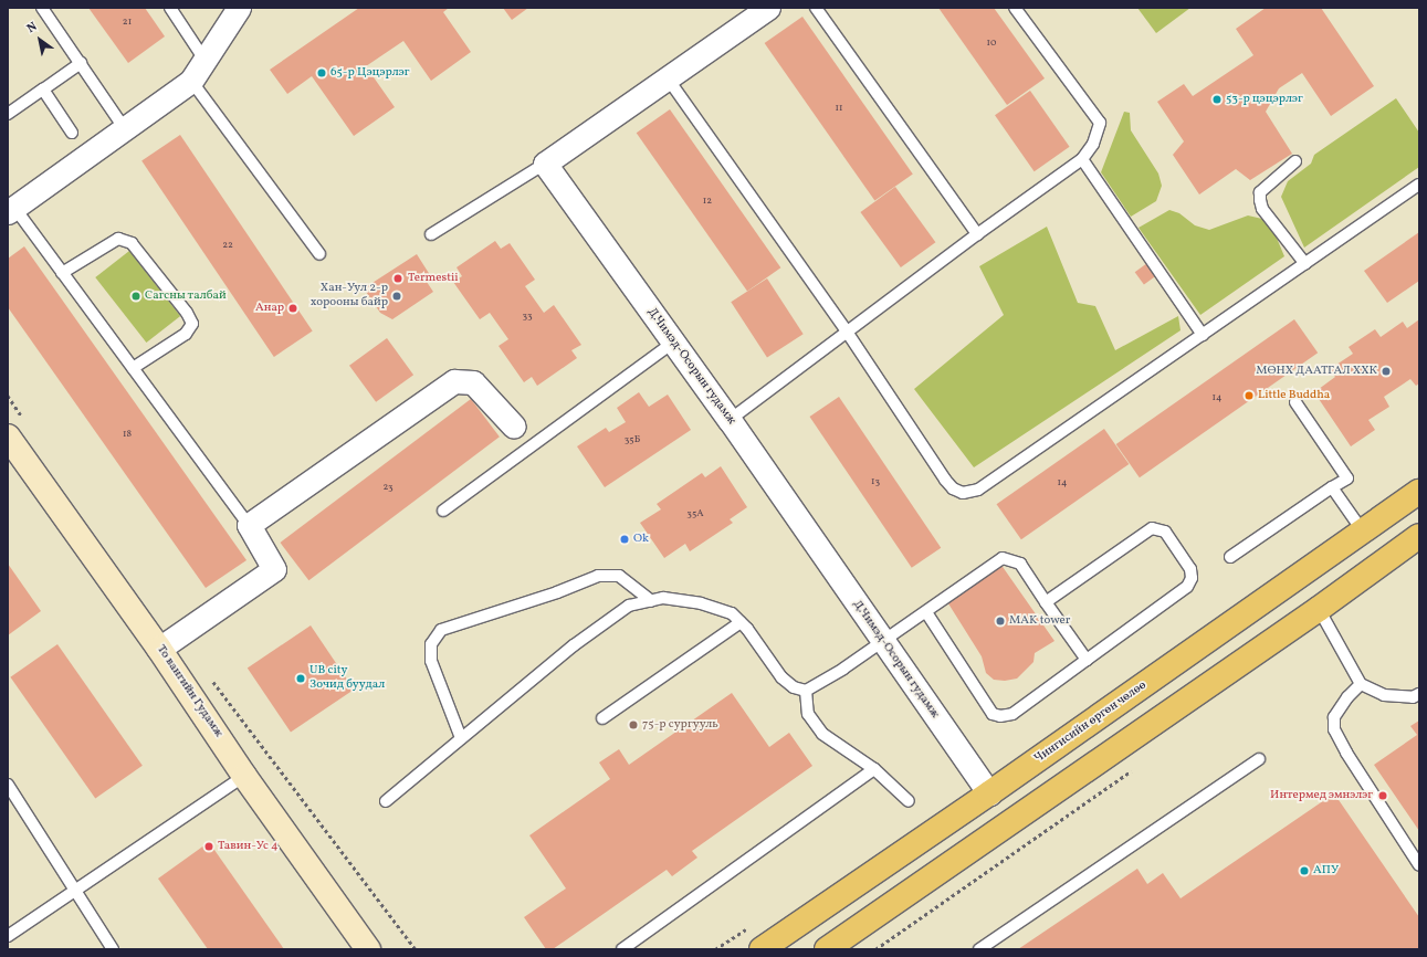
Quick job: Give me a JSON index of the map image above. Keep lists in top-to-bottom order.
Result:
{
  "streets": {
    "highway": ["Чингисийн өргөн чөлөө"],
    "street": ["Д.Чимэд-Осорын гудамж", "То вангийн Гудамж"]
  },
  "crossings": [
    ["Д.Чимэд-Осорын гудамж", "Чингисийн өргөн чөлөө"]
  ],
  "places": [
    "65-р Цэцэрлэг",
    "53-р цэцэрлэг",
    "Termestii",
    "Сагсны талбай",
    "Хан-Уул 2-р хорооны байр",
    "Анар",
    "МӨНХ ДААТГАЛ ХХК",
    "Little Buddha",
    "Ok",
    "MAK tower",
    "UB city Зочид буудал",
    "75-р сургууль",
    "Интермед эмнэлэг",
    "Тавин-Ус 4",
    "АПУ"
  ],
  "house_numbers": [
    "21",
    "10",
    "11",
    "12",
    "22",
    "33",
    "14",
    "18",
    "35Б",
    "13",
    "14",
    "23",
    "35А"
  ],
  "north": "top left"
}
